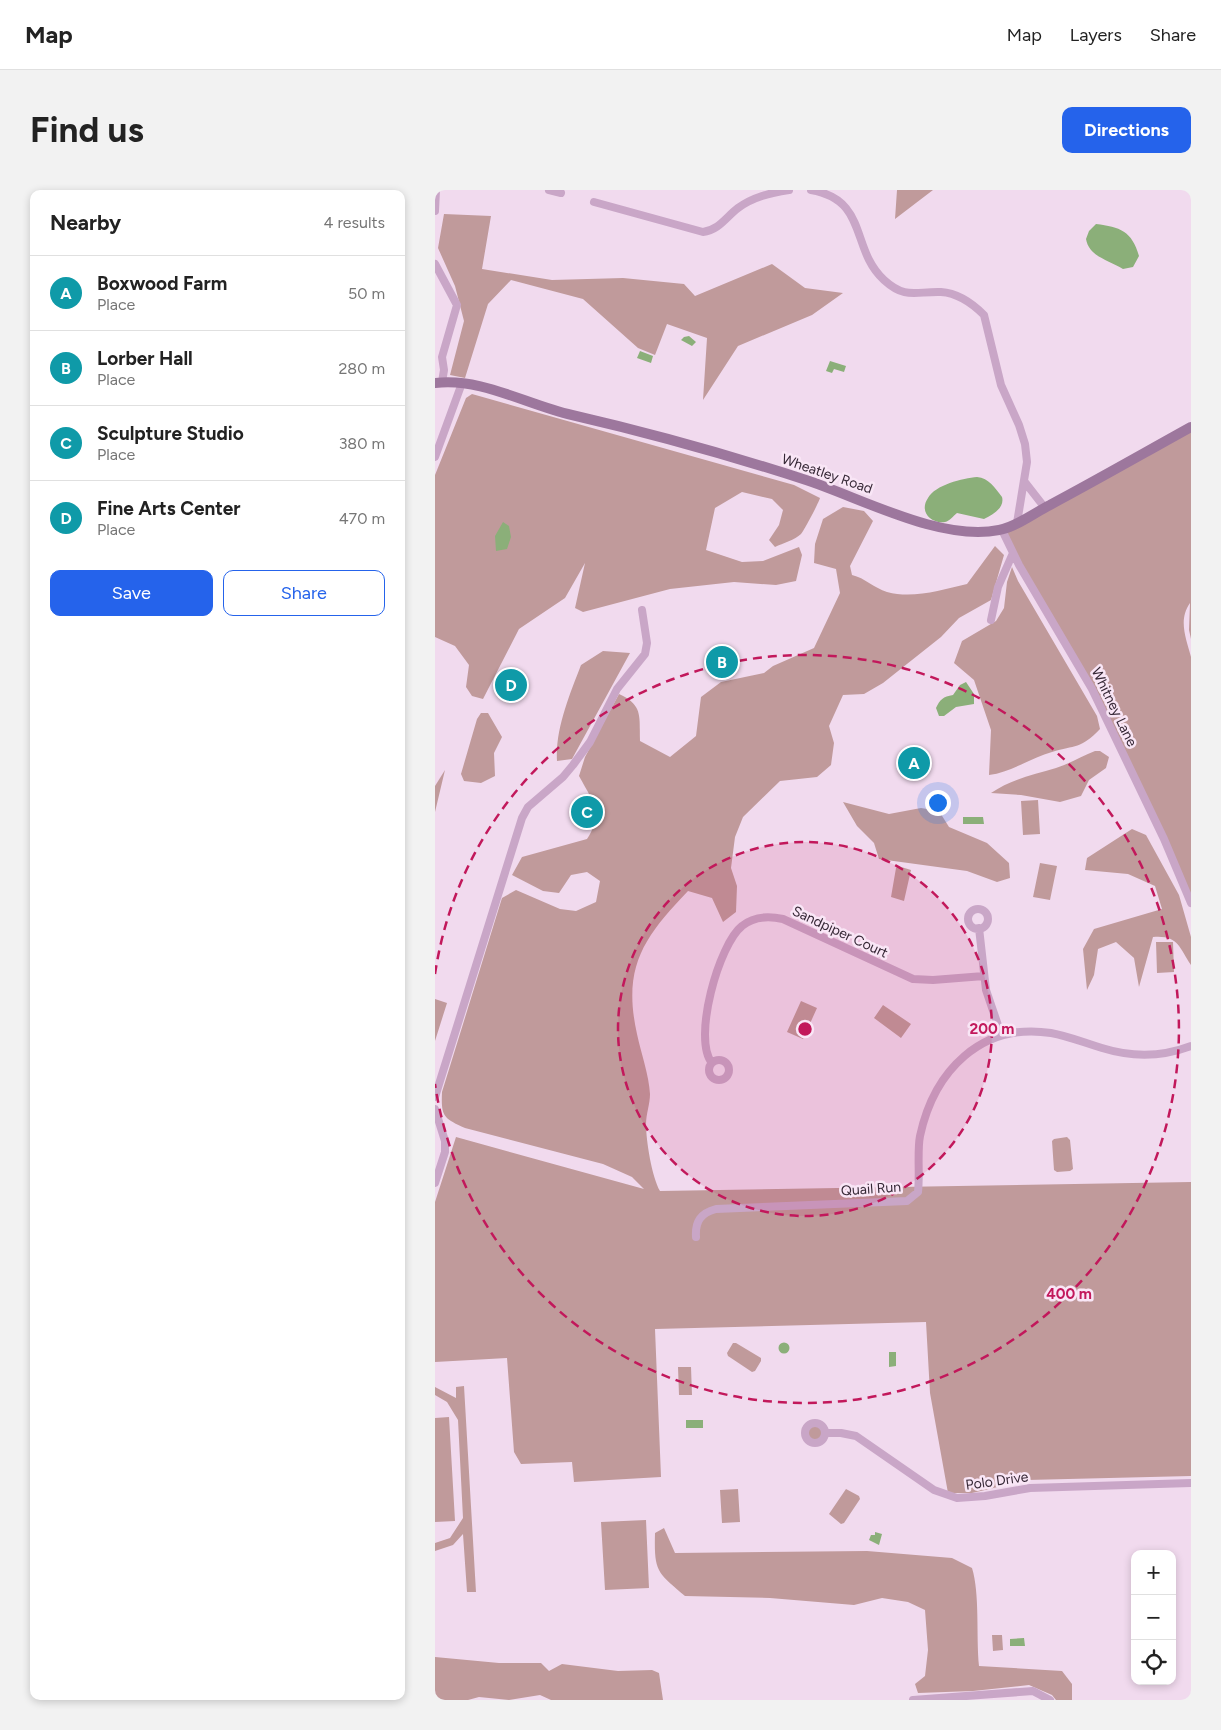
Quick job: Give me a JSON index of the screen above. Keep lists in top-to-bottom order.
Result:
{
  "streets": {
    "main road": ["Wheatley Road"],
    "street": [
      "Whitney Lane",
      "Sandpiper Court",
      "Quail Run",
      "Polo Drive"
    ]
  },
  "crossings": [
    ["Wheatley Road", "Whitney Lane"]
  ],
  "page": {
    "header": "Map",
    "nav": ["Map", "Layers", "Share"],
    "buttons": [
      "Directions",
      ["Save", "Share"]
    ],
    "title": "Find us",
    "heading": ["Nearby", "4 results"],
    "list": [
      {
        "mark": "A",
        "name": "Boxwood Farm",
        "note": "Place",
        "value": "50 m"
      },
      {
        "mark": "B",
        "name": "Lorber Hall",
        "note": "Place",
        "value": "280 m"
      },
      {
        "mark": "C",
        "name": "Sculpture Studio",
        "note": "Place",
        "value": "380 m"
      },
      {
        "mark": "D",
        "name": "Fine Arts Center",
        "note": "Place",
        "value": "470 m"
      }
    ],
    "pins": [
      "B",
      "D",
      "A",
      "C"
    ],
    "map_buttons": ["+", "−"]
  },
  "rings": ["200 m", "400 m"]
}
